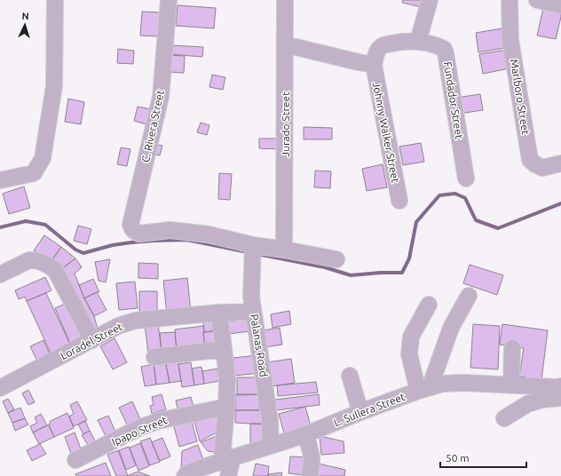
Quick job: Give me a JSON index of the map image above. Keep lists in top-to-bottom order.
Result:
{
  "streets": {
    "street": [
      "Marlboro Street",
      "Fundador Street",
      "Jurado Street",
      "C. Rivera Street",
      "Johnny Walker Street",
      "Loradel Street",
      "Palanas Road",
      "L. Sullera Street",
      "Ipapo Street"
    ]
  },
  "crossings": [
    ["Fundador Street", "Johnny Walker Street"],
    ["C. Rivera Street", "Palanas Road"],
    ["Loradel Street", "Palanas Road"],
    ["Palanas Road", "L. Sullera Street"]
  ],
  "scale_bar": "50 m",
  "north": "top"
}
